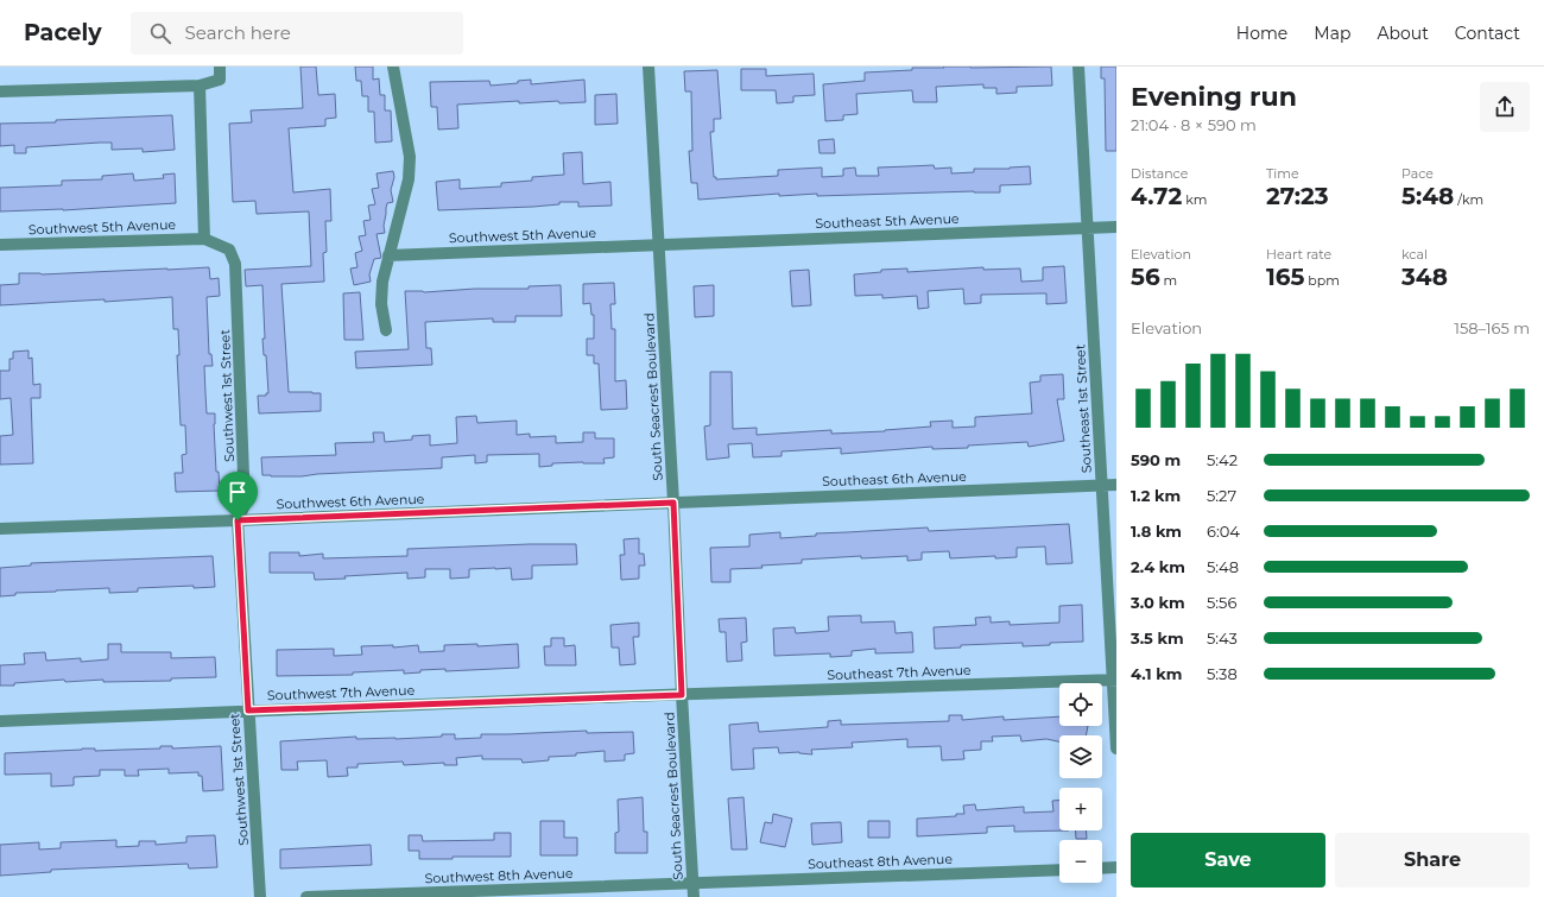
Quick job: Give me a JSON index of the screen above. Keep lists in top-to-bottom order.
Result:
{
  "streets": {
    "street": [
      "Southeast 5th Avenue",
      "Southwest 5th Avenue",
      "Southwest 1st Street",
      "South Seacrest Boulevard",
      "Southeast 1st Street",
      "Southeast 6th Avenue",
      "Southwest 6th Avenue",
      "Southeast 7th Avenue",
      "Southwest 7th Avenue",
      "Southeast 8th Avenue",
      "Southwest 8th Avenue"
    ]
  },
  "crossings": [
    ["Southeast 5th Avenue", "Southwest 5th Avenue"],
    ["Southeast 5th Avenue", "South Seacrest Boulevard"],
    ["Southeast 5th Avenue", "Southeast 1st Street"],
    ["Southwest 5th Avenue", "Southwest 1st Street"],
    ["Southwest 5th Avenue", "South Seacrest Boulevard"],
    ["Southwest 1st Street", "Southwest 6th Avenue"],
    ["Southwest 1st Street", "Southwest 7th Avenue"],
    ["South Seacrest Boulevard", "Southeast 6th Avenue"],
    ["South Seacrest Boulevard", "Southwest 6th Avenue"],
    ["South Seacrest Boulevard", "Southeast 7th Avenue"],
    ["South Seacrest Boulevard", "Southwest 7th Avenue"],
    ["South Seacrest Boulevard", "Southeast 8th Avenue"],
    ["South Seacrest Boulevard", "Southwest 8th Avenue"],
    ["Southeast 1st Street", "Southeast 6th Avenue"],
    ["Southeast 1st Street", "Southeast 7th Avenue"],
    ["Southeast 6th Avenue", "Southwest 6th Avenue"],
    ["Southeast 7th Avenue", "Southwest 7th Avenue"],
    ["Southeast 8th Avenue", "Southwest 8th Avenue"]
  ],
  "page": {
    "header": "Pacely",
    "search": "Search here",
    "nav": [
      "Home",
      "Map",
      "About",
      "Contact"
    ],
    "heading": ["Evening run", "21:04 · 8 × 590 m"],
    "stats": [
      ["Distance", "4.72 km"],
      ["Time", "27:23"],
      ["Pace", "5:48 /km"],
      ["Elevation", "56 m"],
      ["Heart rate", "165 bpm"],
      ["kcal", "348"]
    ],
    "chart": ["Elevation", "158–165 m"],
    "list": [
      {
        "name": "590 m",
        "note": "5:42"
      },
      {
        "name": "1.2 km",
        "note": "5:27"
      },
      {
        "name": "1.8 km",
        "note": "6:04"
      },
      {
        "name": "2.4 km",
        "note": "5:48"
      },
      {
        "name": "3.0 km",
        "note": "5:56"
      },
      {
        "name": "3.5 km",
        "note": "5:43"
      },
      {
        "name": "4.1 km",
        "note": "5:38"
      }
    ],
    "map_buttons": ["+", "−"],
    "buttons": ["Save", "Share"]
  }
}
